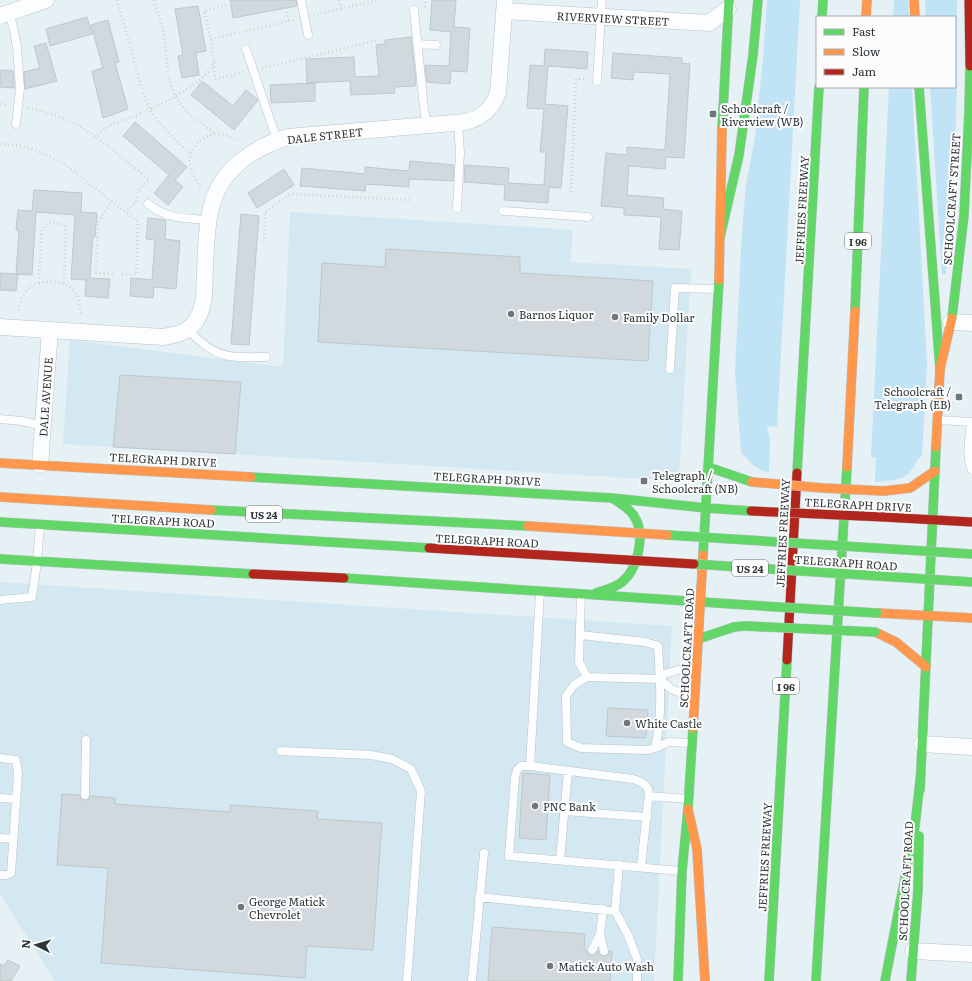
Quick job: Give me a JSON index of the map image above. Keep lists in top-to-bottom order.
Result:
{
  "streets": {
    "main road": [
      "SCHOOLCRAFT STREET",
      "JEFFRIES FREEWAY",
      "I 96",
      "TELEGRAPH DRIVE",
      "US 24",
      "TELEGRAPH ROAD",
      "SCHOOLCRAFT ROAD"
    ],
    "street": ["RIVERVIEW STREET", "DALE STREET", "DALE AVENUE"]
  },
  "crossings": [
    ["RIVERVIEW STREET", "DALE STREET"],
    ["SCHOOLCRAFT STREET", "SCHOOLCRAFT ROAD"],
    ["DALE AVENUE", "TELEGRAPH DRIVE"],
    ["TELEGRAPH DRIVE", "SCHOOLCRAFT ROAD"]
  ],
  "places": {
    "transit": ["Schoolcraft / Riverview (WB)", "Schoolcraft / Telegraph (EB)", "Telegraph / Schoolcraft (NB)"],
    "other": [
      "Barnos Liquor",
      "Family Dollar",
      "White Castle",
      "PNC Bank",
      "George Matick Chevrolet",
      "Matick Auto Wash"
    ]
  },
  "legend": ["Fast", "Slow", "Jam"],
  "north": "left"
}
